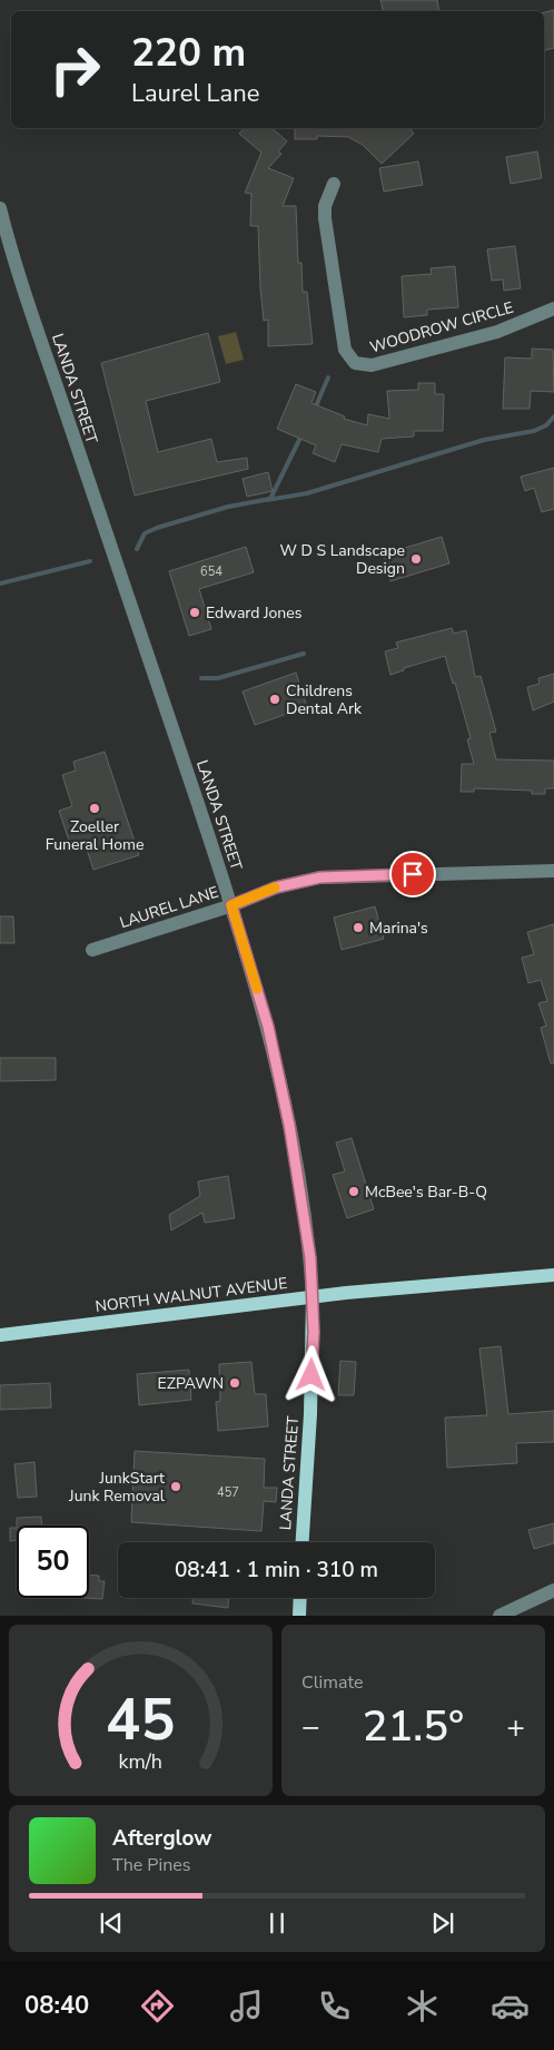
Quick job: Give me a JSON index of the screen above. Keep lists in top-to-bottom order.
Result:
{
  "streets": {
    "main road": ["LANDA STREET", "NORTH WALNUT AVENUE"],
    "street": ["WOODROW CIRCLE", "LAUREL LANE"]
  },
  "crossings": [
    ["LANDA STREET", "LAUREL LANE"],
    ["LANDA STREET", "NORTH WALNUT AVENUE"]
  ],
  "places": [
    "W D S Landscape Design",
    "Edward Jones",
    "Childrens Dental Ark",
    "Zoeller Funeral Home",
    "Marina's",
    "McBee's Bar-B-Q",
    "EZPAWN",
    "JunkStart Junk Removal"
  ],
  "house_numbers": ["654", "457"],
  "page": {
    "turn": ["220 m", "Laurel Lane"],
    "limit": "50",
    "trip": "08:41 · 1 min · 310 m",
    "tile": "Climate",
    "heat": ["−", "21.5°", "+"],
    "song": ["Afterglow", "The Pines"],
    "tabs": "08:40",
    "gauge": ["45", "km/h"]
  }
}
